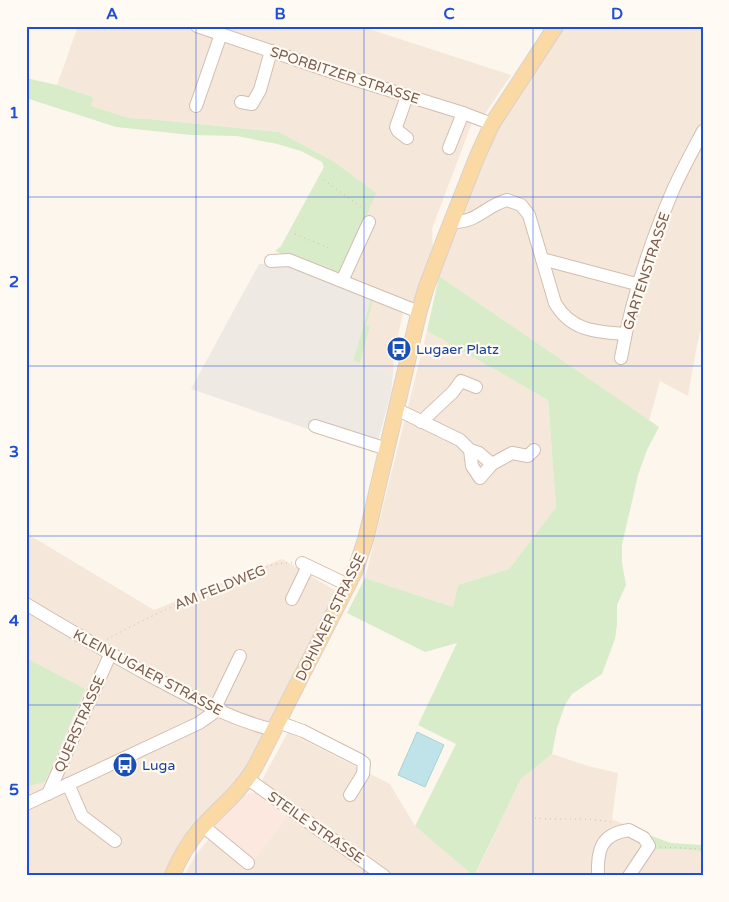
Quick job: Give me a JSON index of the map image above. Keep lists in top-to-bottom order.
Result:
{
  "streets": {
    "main road": ["DOHNAER STRASSE"],
    "street": [
      "SPORBITZER STRASSE",
      "GARTENSTRASSE",
      "KLEINLUGAER STRASSE",
      "QUERSTRASSE",
      "STEILE STRASSE"
    ],
    "path": ["AM FELDWEG"]
  },
  "crossings": [
    ["SPORBITZER STRASSE", "DOHNAER STRASSE"],
    ["AM FELDWEG", "KLEINLUGAER STRASSE"],
    ["DOHNAER STRASSE", "KLEINLUGAER STRASSE"],
    ["DOHNAER STRASSE", "STEILE STRASSE"],
    ["KLEINLUGAER STRASSE", "QUERSTRASSE"]
  ],
  "places": {
    "bus stop": ["Lugaer Platz", "Luga"]
  },
  "grid": {
    "columns": [
      "A",
      "B",
      "C",
      "D"
    ],
    "rows": [
      "1",
      "2",
      "3",
      "4",
      "5"
    ]
  }
}
